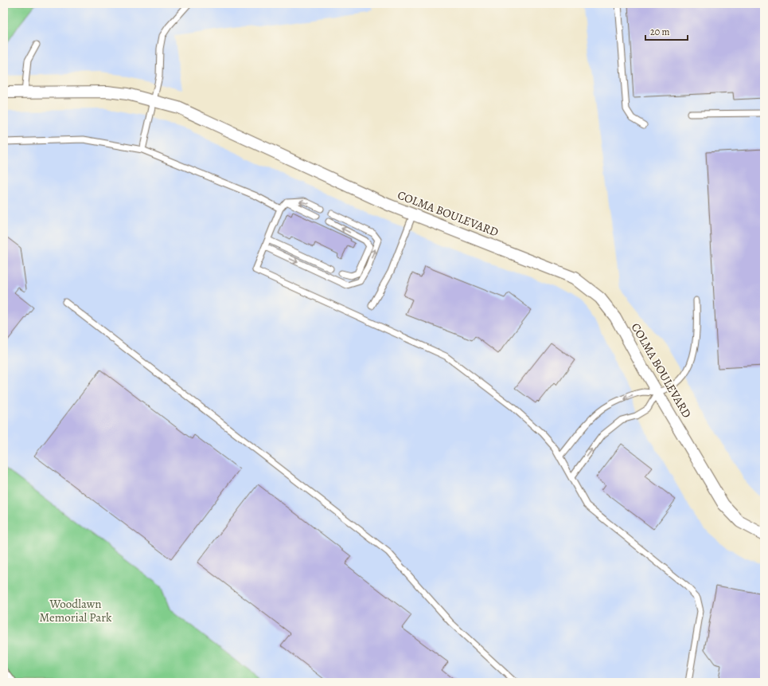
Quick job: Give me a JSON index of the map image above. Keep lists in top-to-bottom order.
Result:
{
  "streets": {
    "street": ["COLMA BOULEVARD"]
  },
  "parks": ["Woodlawn Memorial Park"],
  "scale_bar": "20 m"
}
